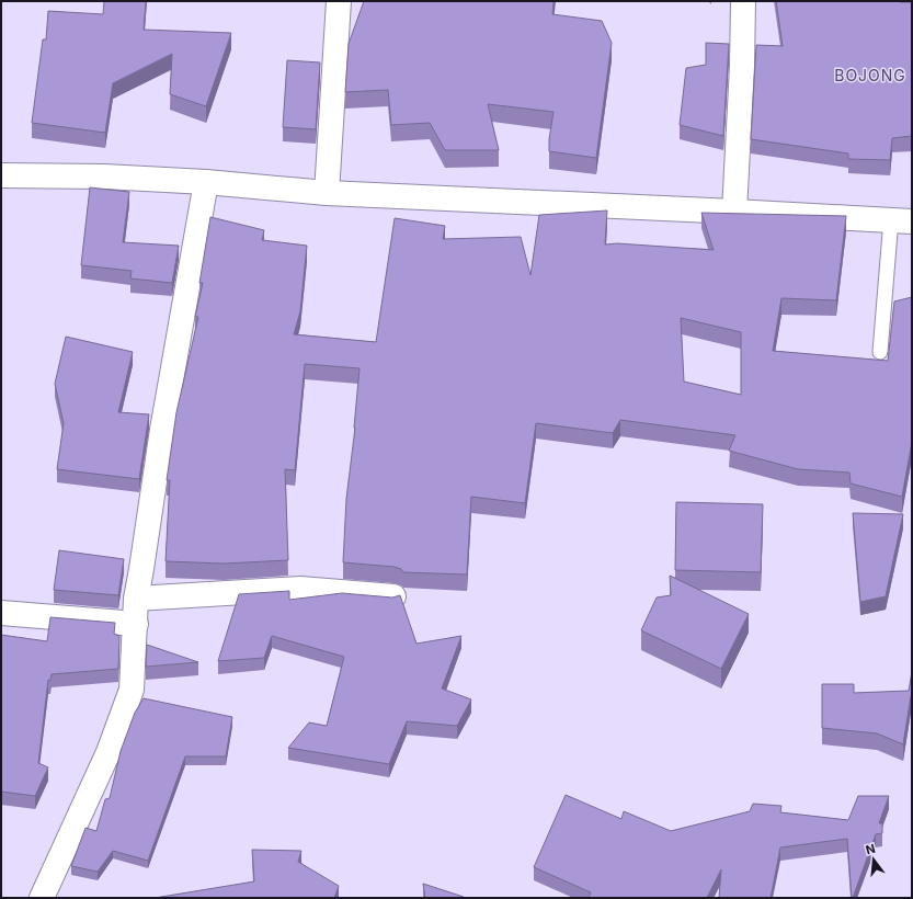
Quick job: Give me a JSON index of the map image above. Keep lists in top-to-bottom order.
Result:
{
  "districts": ["BOJONG"],
  "north": "top"
}
